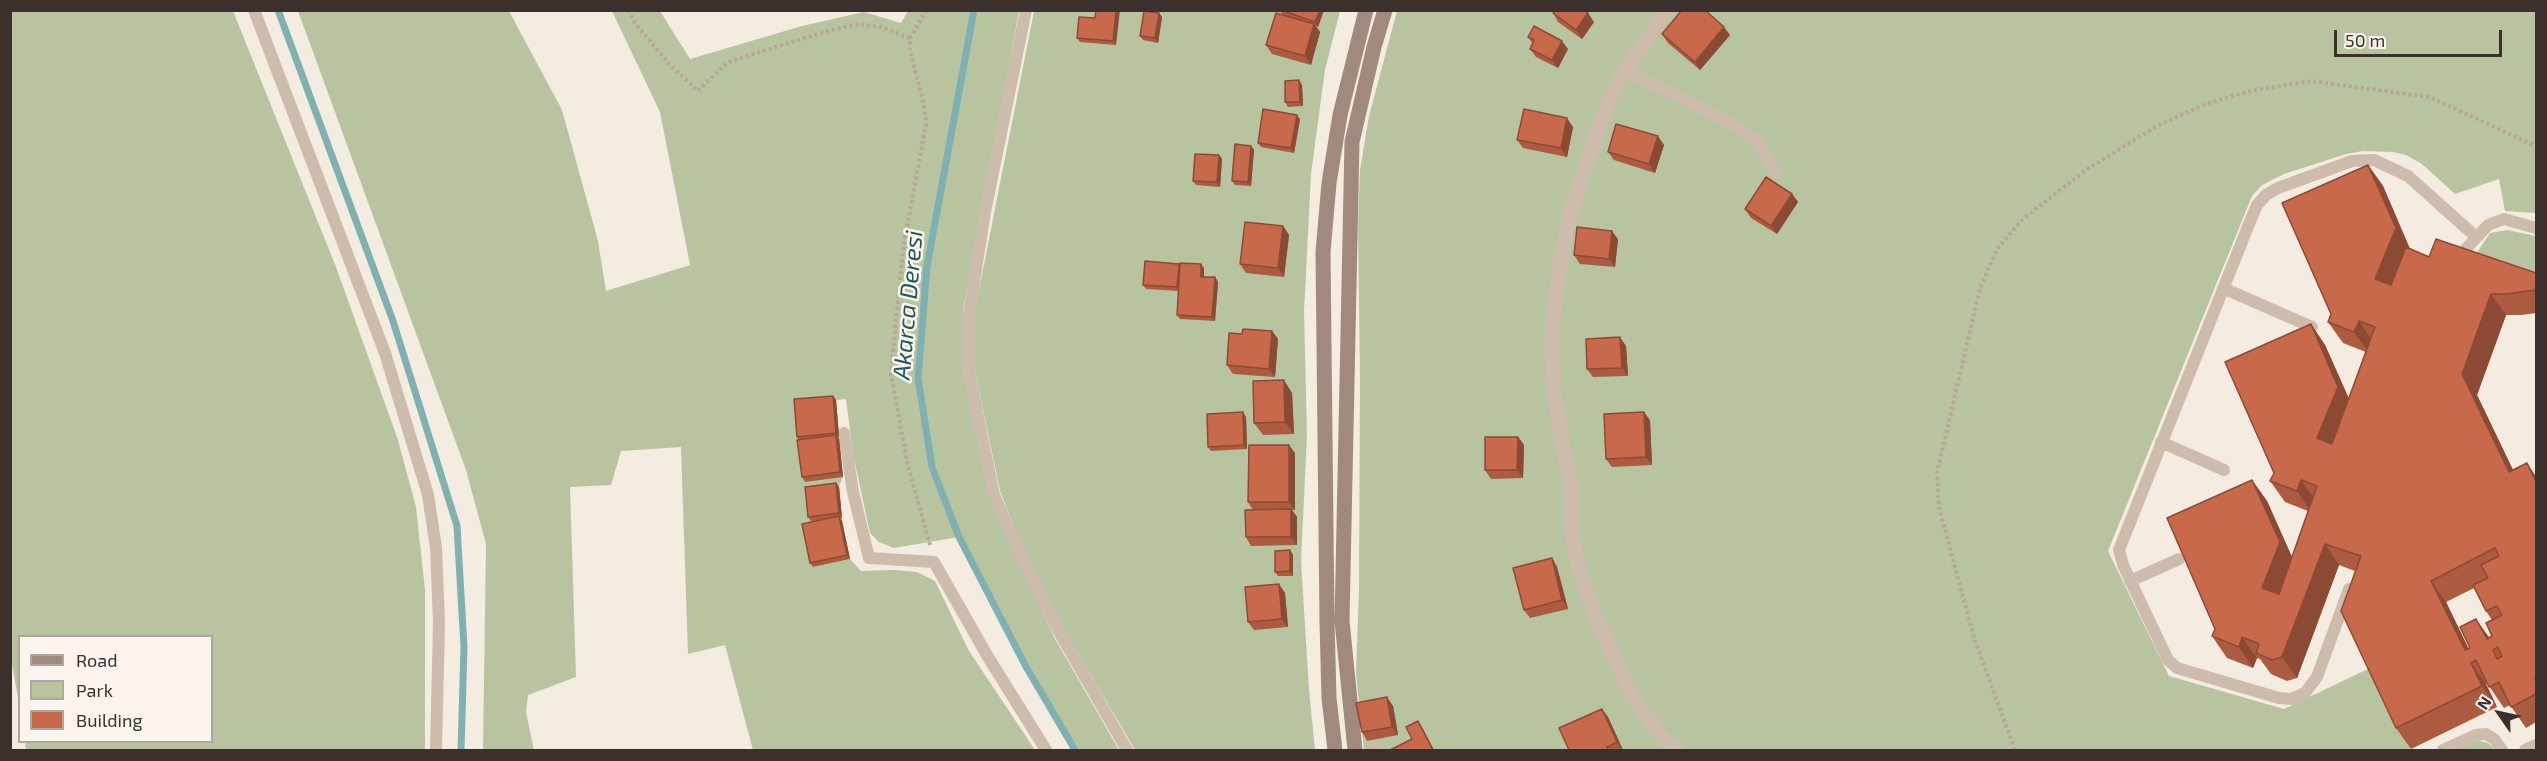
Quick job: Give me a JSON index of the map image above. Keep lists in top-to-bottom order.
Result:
{
  "water": ["Akarca Deresi"],
  "legend": ["Road", "Park", "Building"],
  "scale_bar": "50 m",
  "north": "top left"
}
